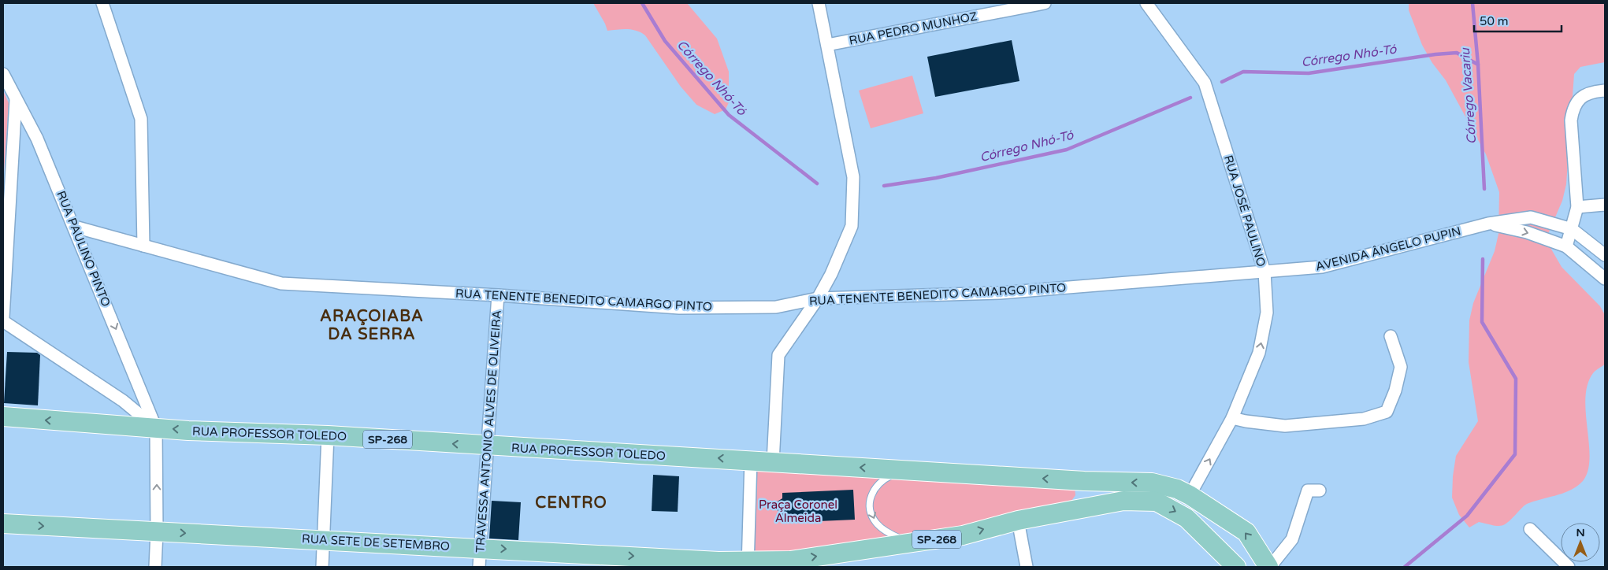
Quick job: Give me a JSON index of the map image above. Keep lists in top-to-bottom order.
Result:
{
  "streets": {
    "main road": ["RUA PROFESSOR TOLEDO", "SP-268", "RUA SETE DE SETEMBRO"],
    "street": [
      "RUA PEDRO MUNHOZ",
      "RUA JOSÉ PAULINO",
      "RUA PAULINO PINTO",
      "AVENIDA ÂNGELO PUPIN",
      "RUA TENENTE BENEDITO CAMARGO PINTO",
      "TRAVESSA ANTONIO ALVES DE OLIVEIRA"
    ]
  },
  "crossings": [
    ["RUA JOSÉ PAULINO", "AVENIDA ÂNGELO PUPIN"],
    ["RUA JOSÉ PAULINO", "RUA TENENTE BENEDITO CAMARGO PINTO"],
    ["RUA JOSÉ PAULINO", "SP-268"],
    ["RUA PAULINO PINTO", "RUA TENENTE BENEDITO CAMARGO PINTO"],
    ["RUA PAULINO PINTO", "RUA PROFESSOR TOLEDO"],
    ["AVENIDA ÂNGELO PUPIN", "RUA TENENTE BENEDITO CAMARGO PINTO"],
    ["RUA TENENTE BENEDITO CAMARGO PINTO", "TRAVESSA ANTONIO ALVES DE OLIVEIRA"],
    ["TRAVESSA ANTONIO ALVES DE OLIVEIRA", "RUA PROFESSOR TOLEDO"],
    ["TRAVESSA ANTONIO ALVES DE OLIVEIRA", "RUA SETE DE SETEMBRO"],
    ["RUA PROFESSOR TOLEDO", "SP-268"],
    ["SP-268", "RUA SETE DE SETEMBRO"]
  ],
  "one_way": ["RUA JOSÉ PAULINO", "RUA PROFESSOR TOLEDO", "RUA SETE DE SETEMBRO"],
  "districts": ["ARAÇOIABA DA SERRA", "CENTRO"],
  "water": ["Córrego Nhó-Tó", "Córrego Vacariu"],
  "parks": ["Praça Coronel Almeida"],
  "scale_bar": "50 m",
  "north": "top"
}
